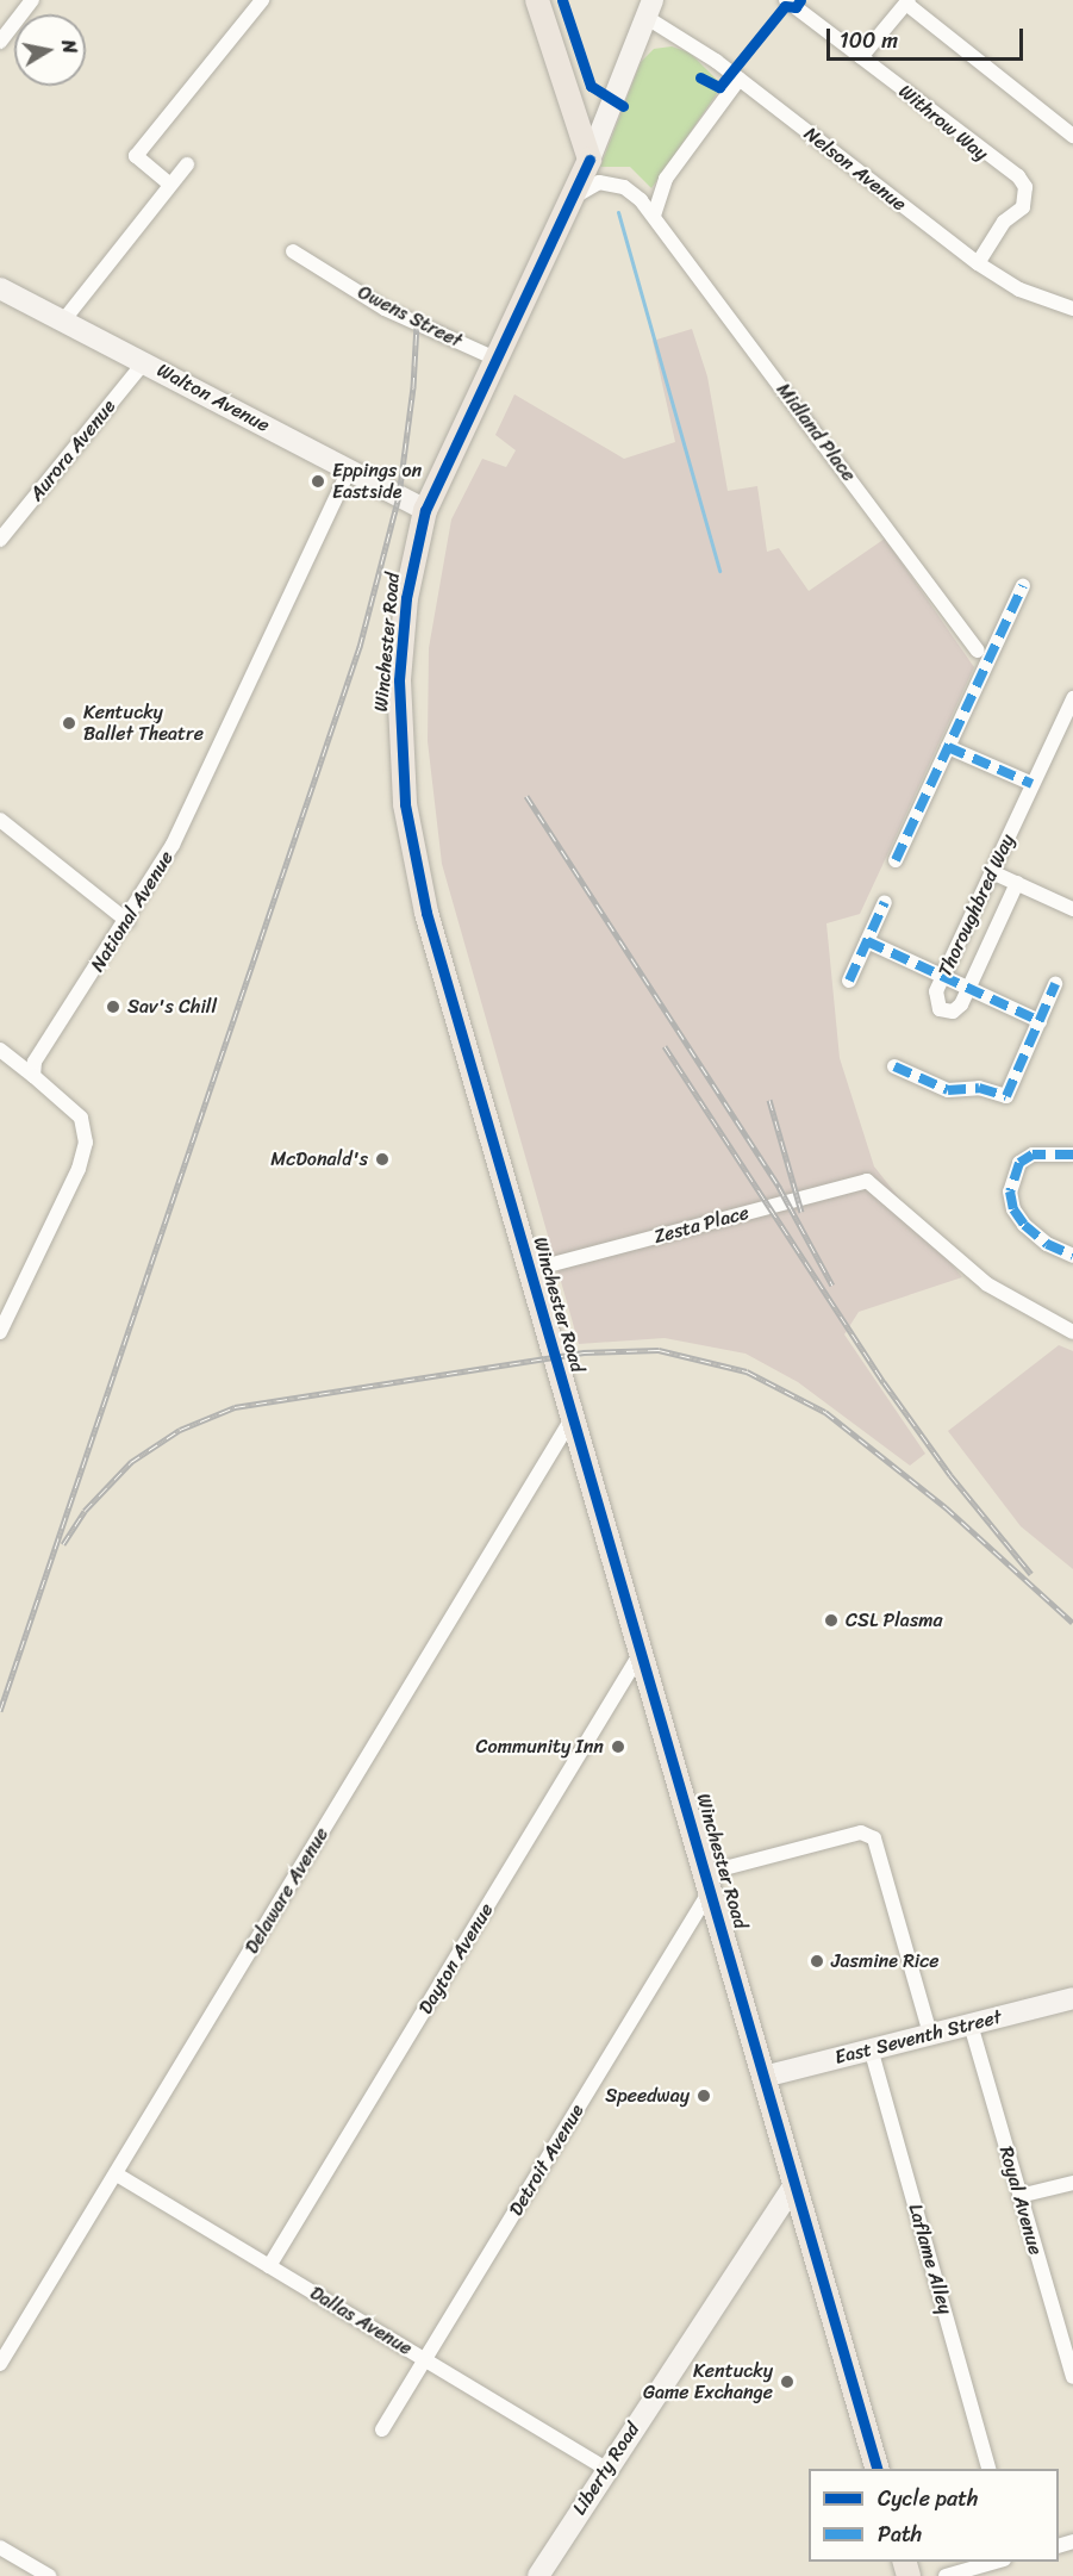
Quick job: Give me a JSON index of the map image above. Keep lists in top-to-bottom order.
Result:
{
  "streets": {
    "main road": ["Winchester Road"],
    "street": [
      "Withrow Way",
      "Nelson Avenue",
      "Owens Street",
      "Walton Avenue",
      "Midland Place",
      "Aurora Avenue",
      "Thoroughbred Way",
      "National Avenue",
      "Zesta Place",
      "Delaware Avenue",
      "Dayton Avenue",
      "East Seventh Street",
      "Detroit Avenue",
      "Royal Avenue",
      "Laflame Alley",
      "Dallas Avenue",
      "Liberty Road"
    ]
  },
  "crossings": [
    ["Withrow Way", "Nelson Avenue"],
    ["Owens Street", "Winchester Road"],
    ["Walton Avenue", "Aurora Avenue"],
    ["Walton Avenue", "Winchester Road"],
    ["Walton Avenue", "National Avenue"],
    ["Midland Place", "Winchester Road"],
    ["Winchester Road", "Zesta Place"],
    ["Winchester Road", "Delaware Avenue"],
    ["Winchester Road", "Dayton Avenue"],
    ["Winchester Road", "East Seventh Street"],
    ["Winchester Road", "Detroit Avenue"],
    ["Winchester Road", "Liberty Road"],
    ["Delaware Avenue", "Dallas Avenue"],
    ["Dayton Avenue", "Dallas Avenue"],
    ["East Seventh Street", "Royal Avenue"],
    ["East Seventh Street", "Laflame Alley"],
    ["Detroit Avenue", "Dallas Avenue"],
    ["Dallas Avenue", "Liberty Road"]
  ],
  "places": [
    "Eppings on Eastside",
    "Kentucky Ballet Theatre",
    "Sav's Chill",
    "McDonald's",
    "CSL Plasma",
    "Community Inn",
    "Jasmine Rice",
    "Speedway",
    "Kentucky Game Exchange"
  ],
  "legend": ["Cycle path", "Path"],
  "scale_bar": "100 m",
  "north": "right"
}
